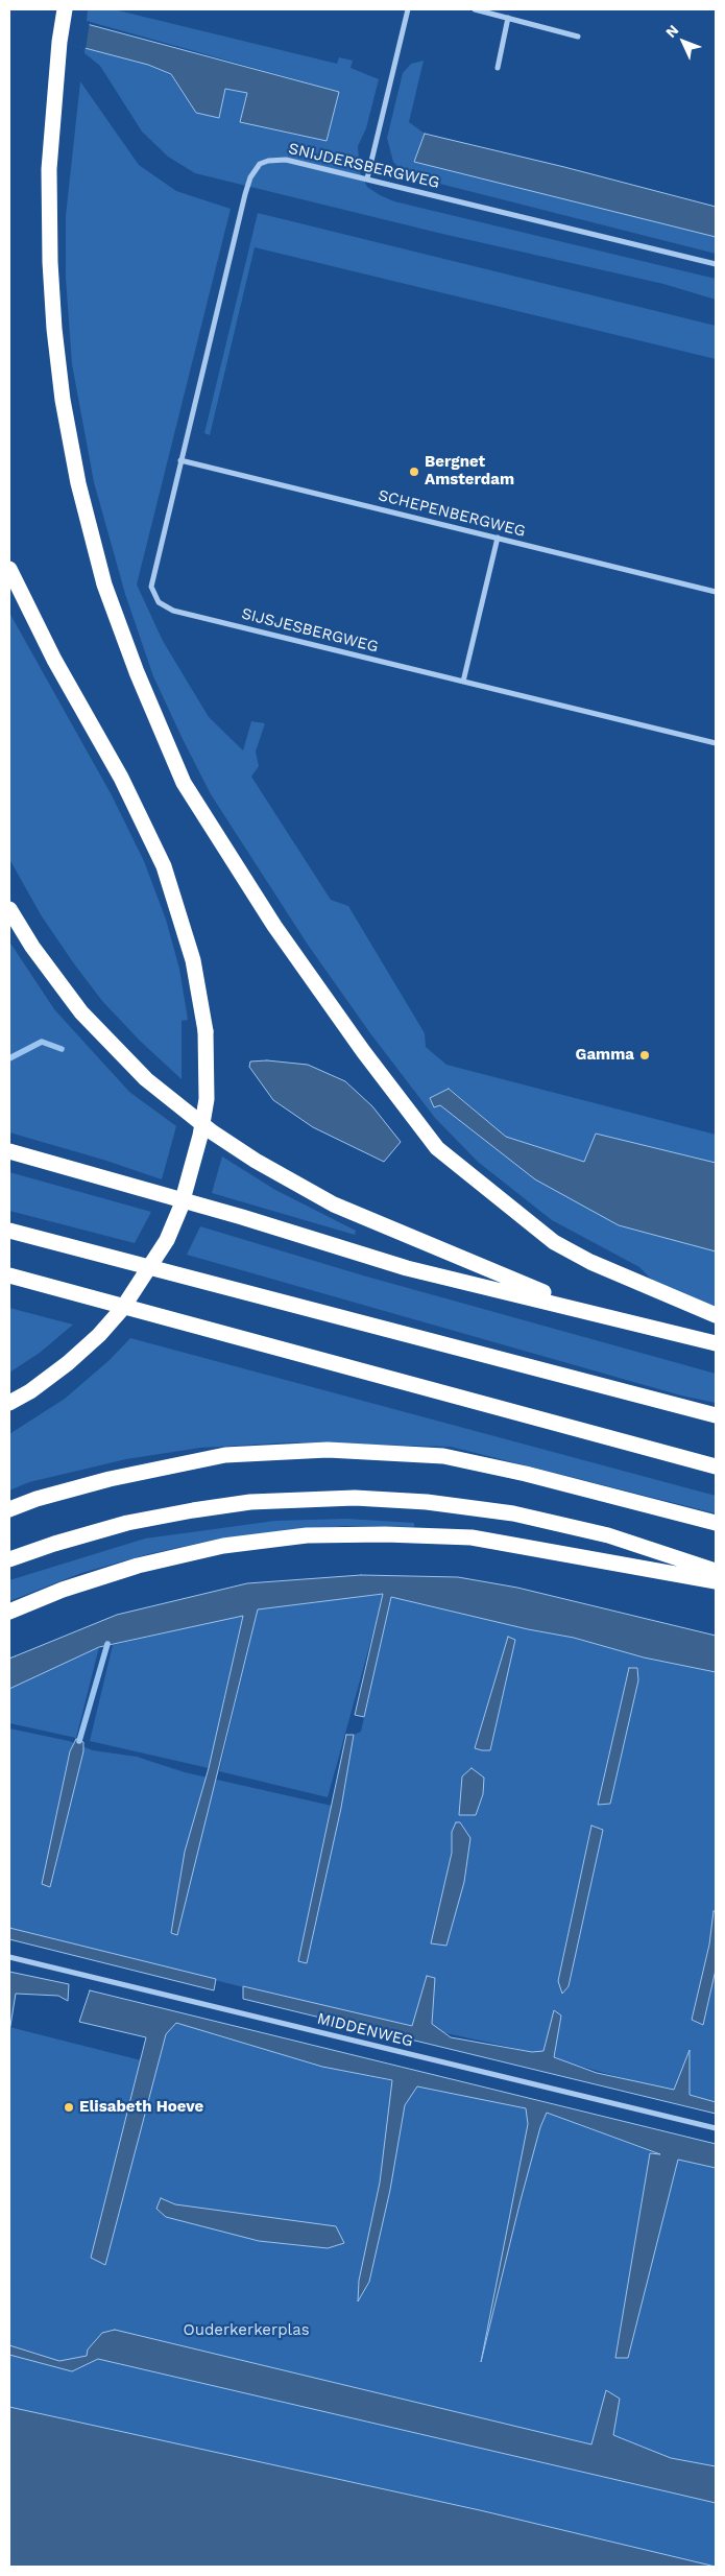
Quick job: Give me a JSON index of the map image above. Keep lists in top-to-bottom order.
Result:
{
  "streets": {
    "street": [
      "SNIJDERSBERGWEG",
      "SCHEPENBERGWEG",
      "SIJSJESBERGWEG",
      "MIDDENWEG"
    ]
  },
  "crossings": [
    ["SNIJDERSBERGWEG", "SCHEPENBERGWEG"],
    ["SNIJDERSBERGWEG", "SIJSJESBERGWEG"]
  ],
  "parks": ["Ouderkerkerplas"],
  "places": ["Bergnet Amsterdam", "Gamma", "Elisabeth Hoeve"],
  "north": "top left"
}
